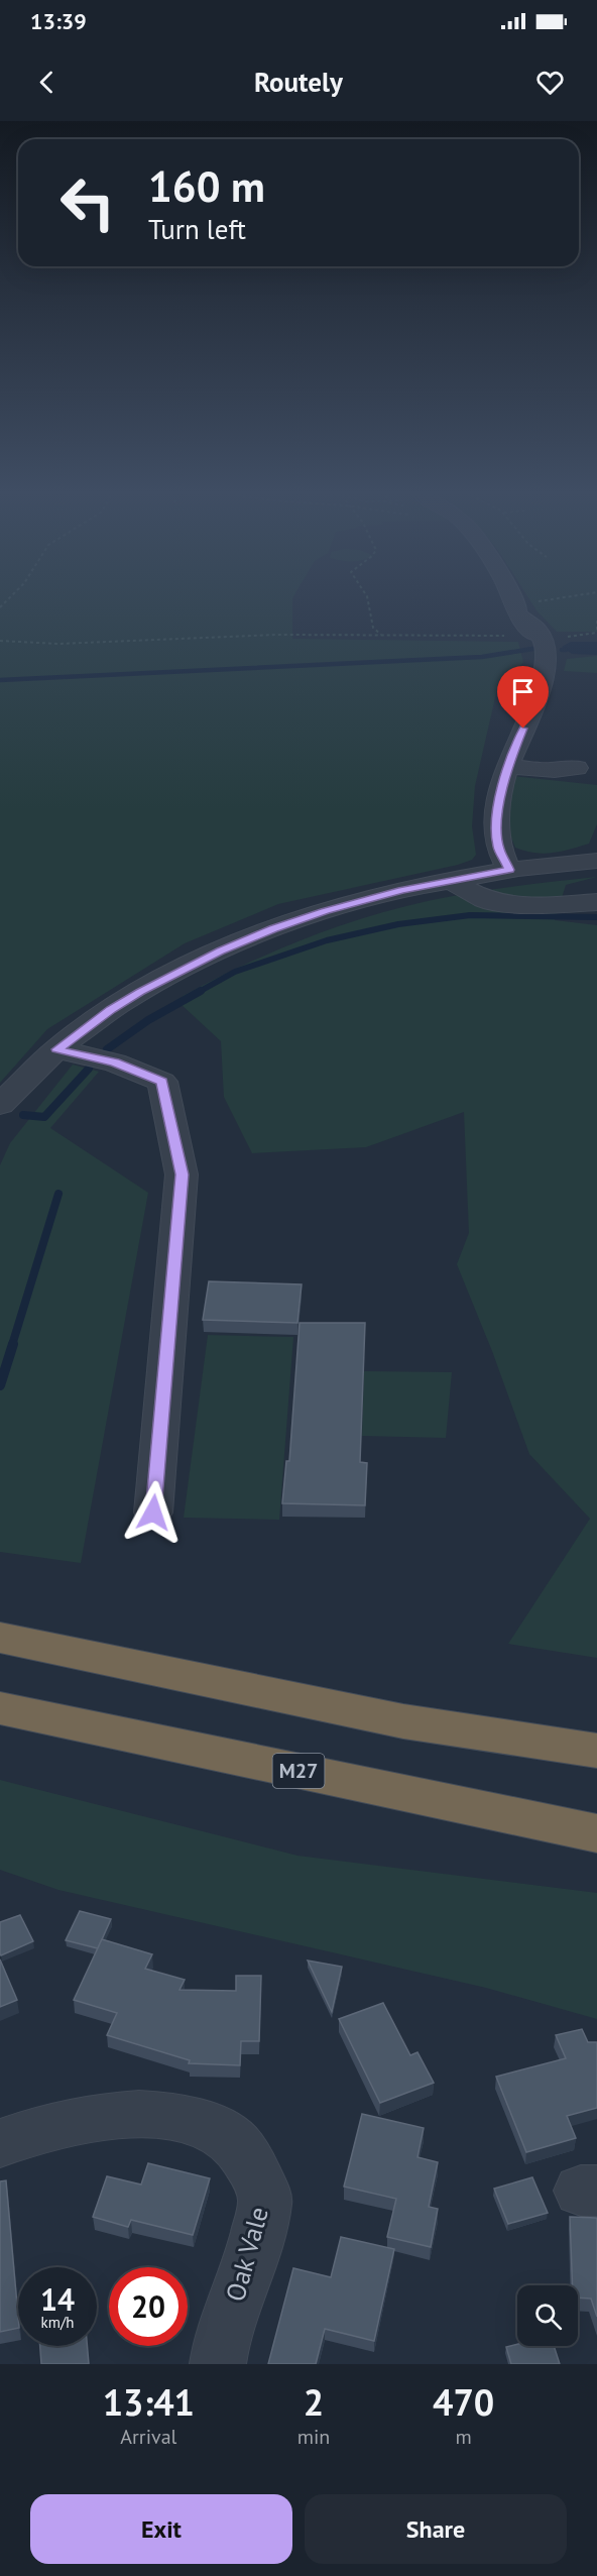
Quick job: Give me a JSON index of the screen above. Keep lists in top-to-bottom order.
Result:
{
  "streets": {
    "highway": ["M27"],
    "street": ["Oak Vale"]
  },
  "page": {
    "status": "13:39",
    "header": "Routely",
    "turn": ["160 m", "Turn left"],
    "speed": "14 km/h",
    "limit": "20",
    "eta": [
      "13:41",
      "Arrival",
      "2",
      "min",
      "470",
      "m"
    ],
    "buttons": ["Exit", "Share"]
  }
}
